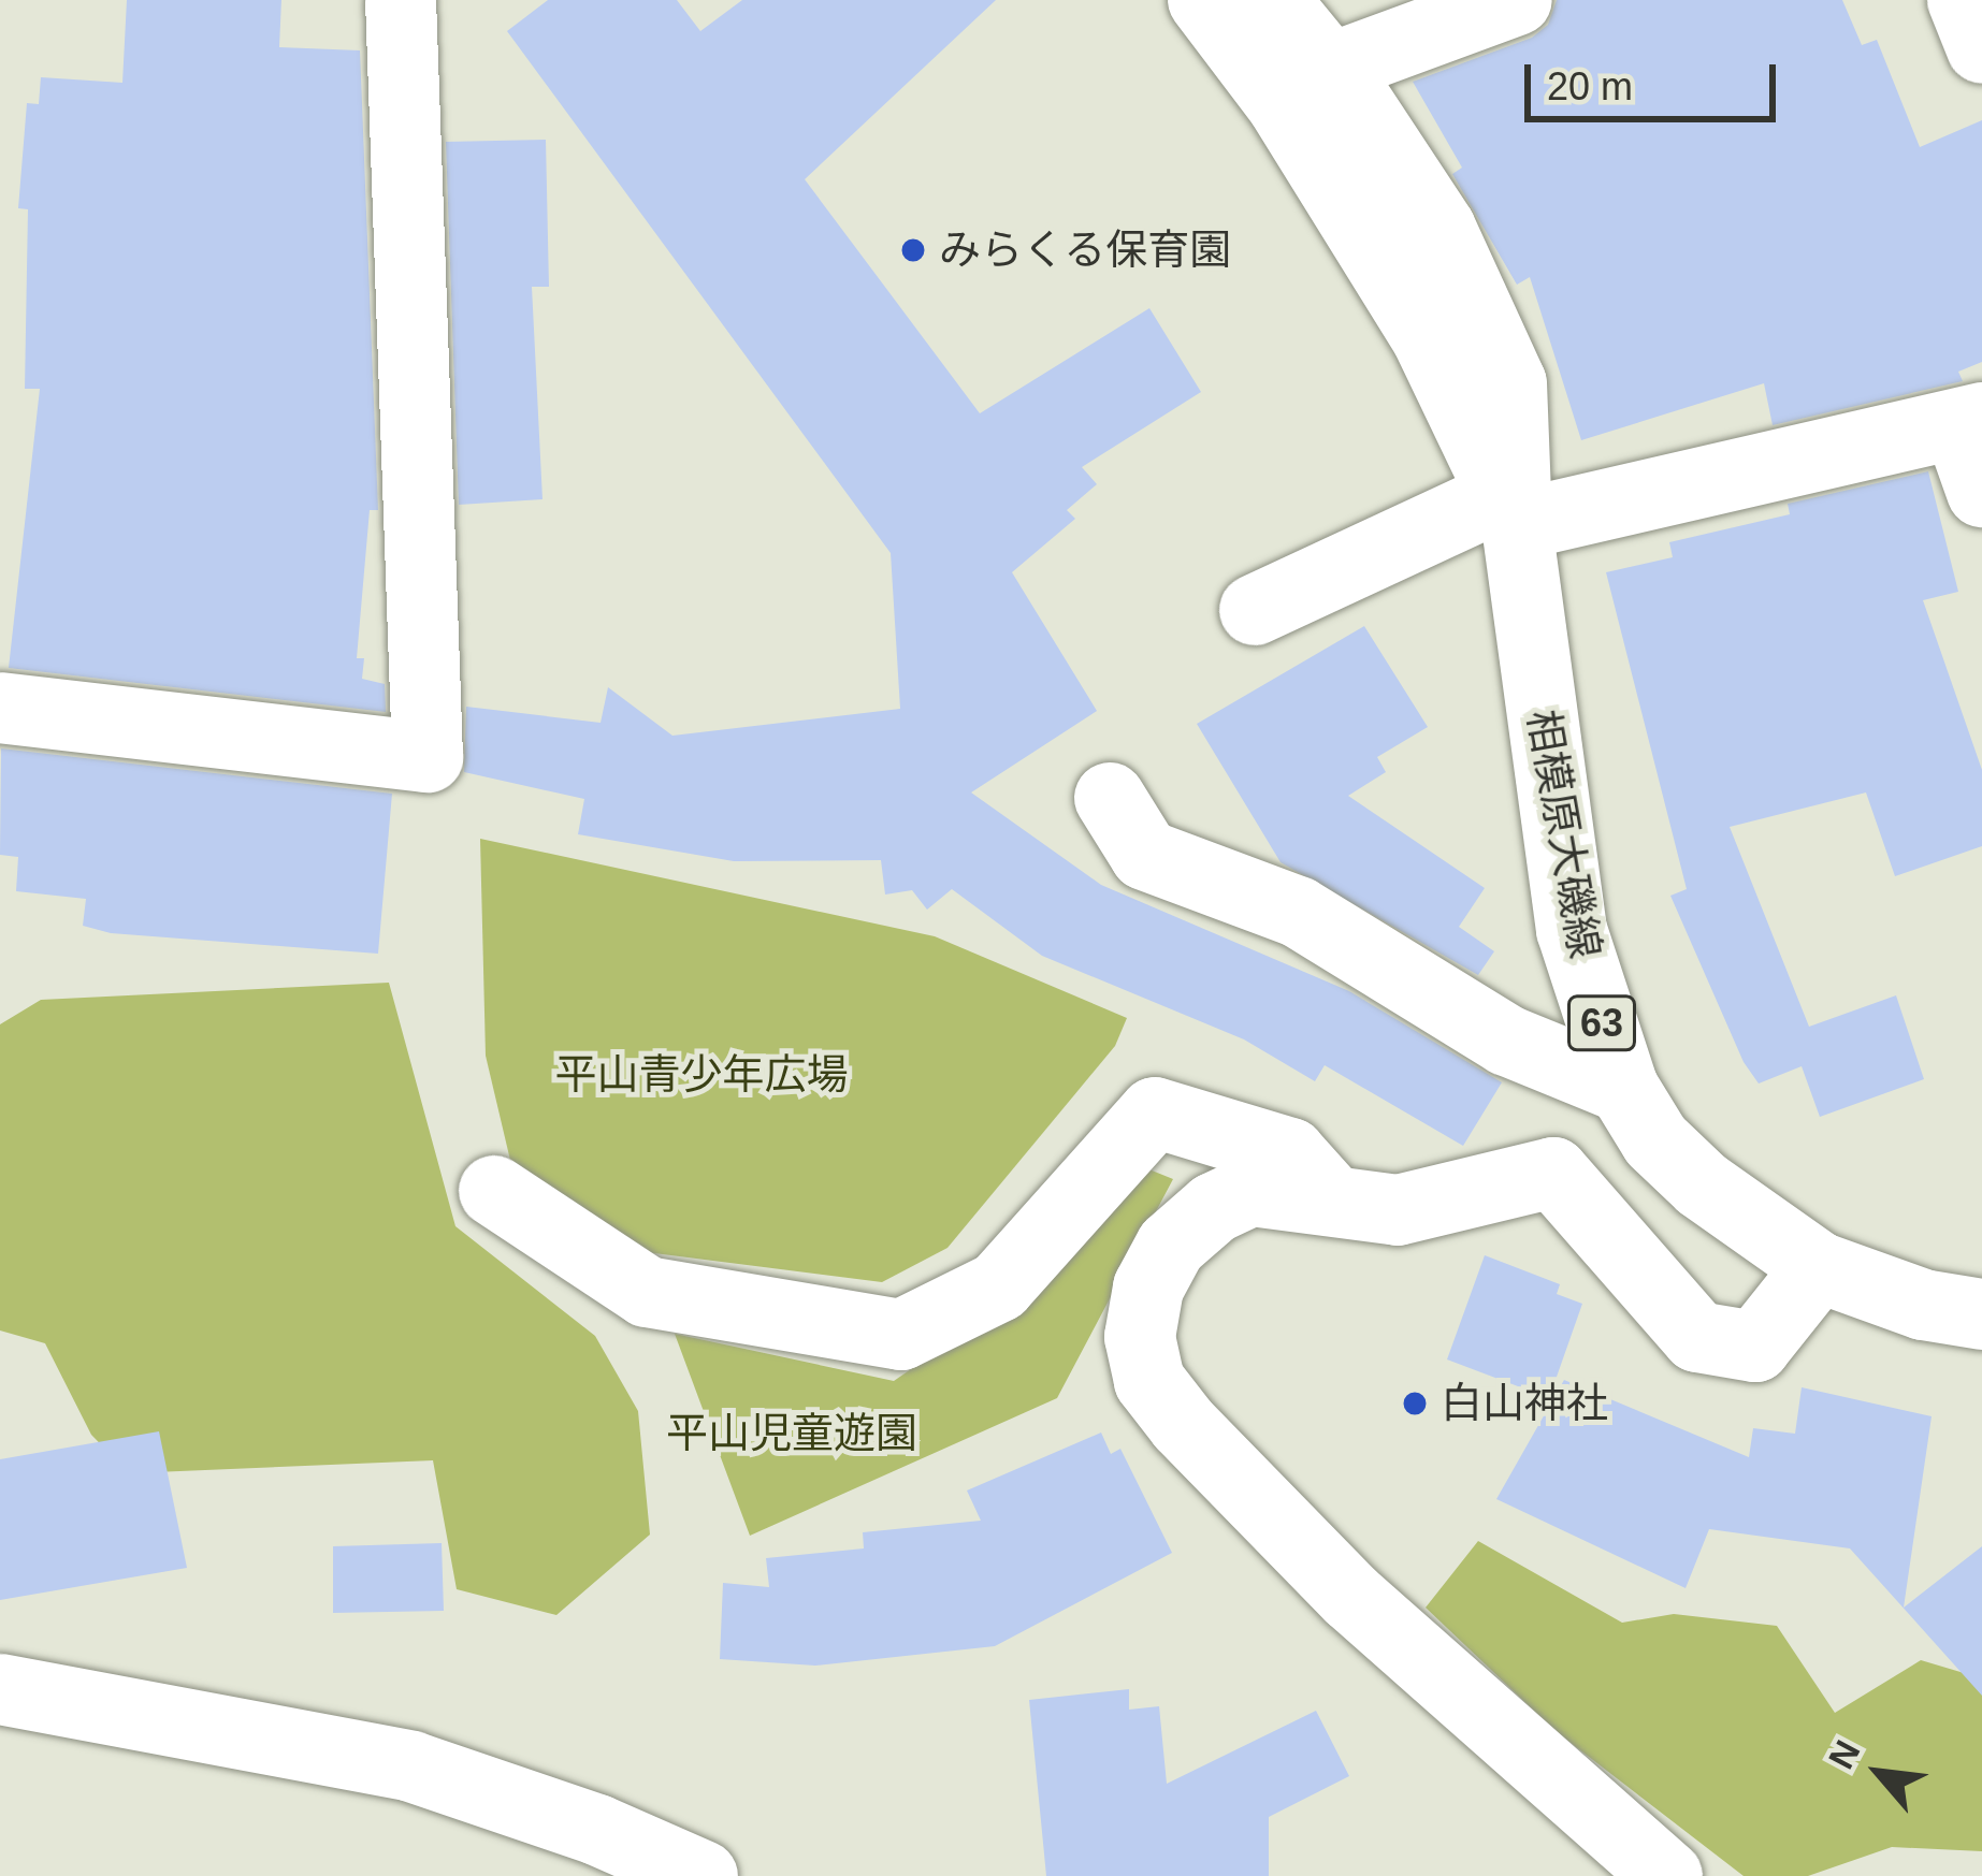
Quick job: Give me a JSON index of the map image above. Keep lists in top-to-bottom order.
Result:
{
  "streets": {
    "street": ["相模原大磯線", "63"]
  },
  "parks": ["平山青少年広場", "平山児童遊園"],
  "places": ["みらくる保育園", "白山神社"],
  "scale_bar": "20 m",
  "north": "top left"
}
